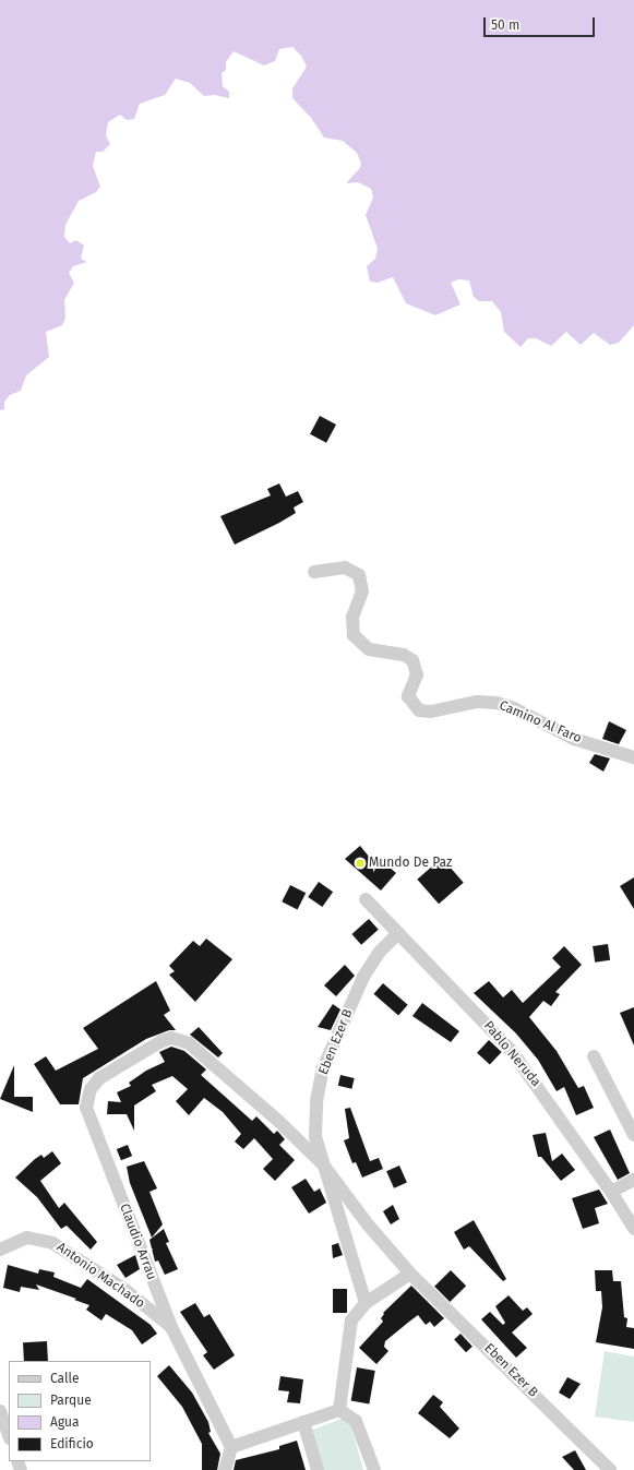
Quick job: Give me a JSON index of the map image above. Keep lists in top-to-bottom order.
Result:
{
  "streets": {
    "street": [
      "Camino Al Faro",
      "Eben Ezer B",
      "Pablo Neruda",
      "Claudio Arrau",
      "Antonio Machado"
    ]
  },
  "crossings": [
    ["Eben Ezer B", "Pablo Neruda"],
    ["Eben Ezer B", "Claudio Arrau"],
    ["Claudio Arrau", "Antonio Machado"]
  ],
  "places": ["Mundo De Paz"],
  "legend": [
    "Calle",
    "Parque",
    "Agua",
    "Edificio"
  ],
  "scale_bar": "50 m"
}
